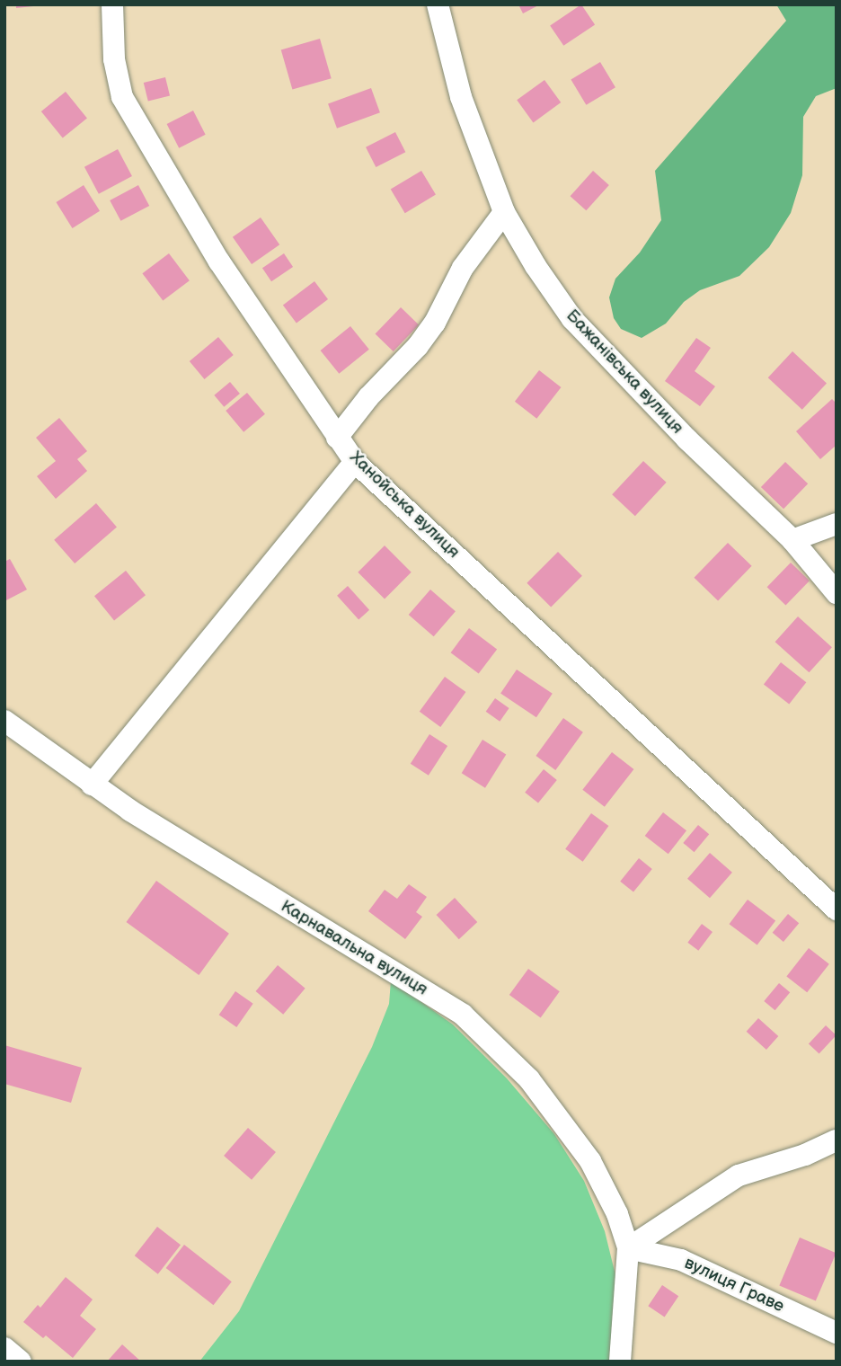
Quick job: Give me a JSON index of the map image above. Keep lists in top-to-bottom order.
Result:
{
  "streets": {
    "street": [
      "Бажанівська вулиця",
      "Ханойська вулиця",
      "Карнавальна вулиця",
      "вулиця Граве"
    ]
  },
  "crossings": [
    ["Карнавальна вулиця", "вулиця Граве"]
  ]
}
